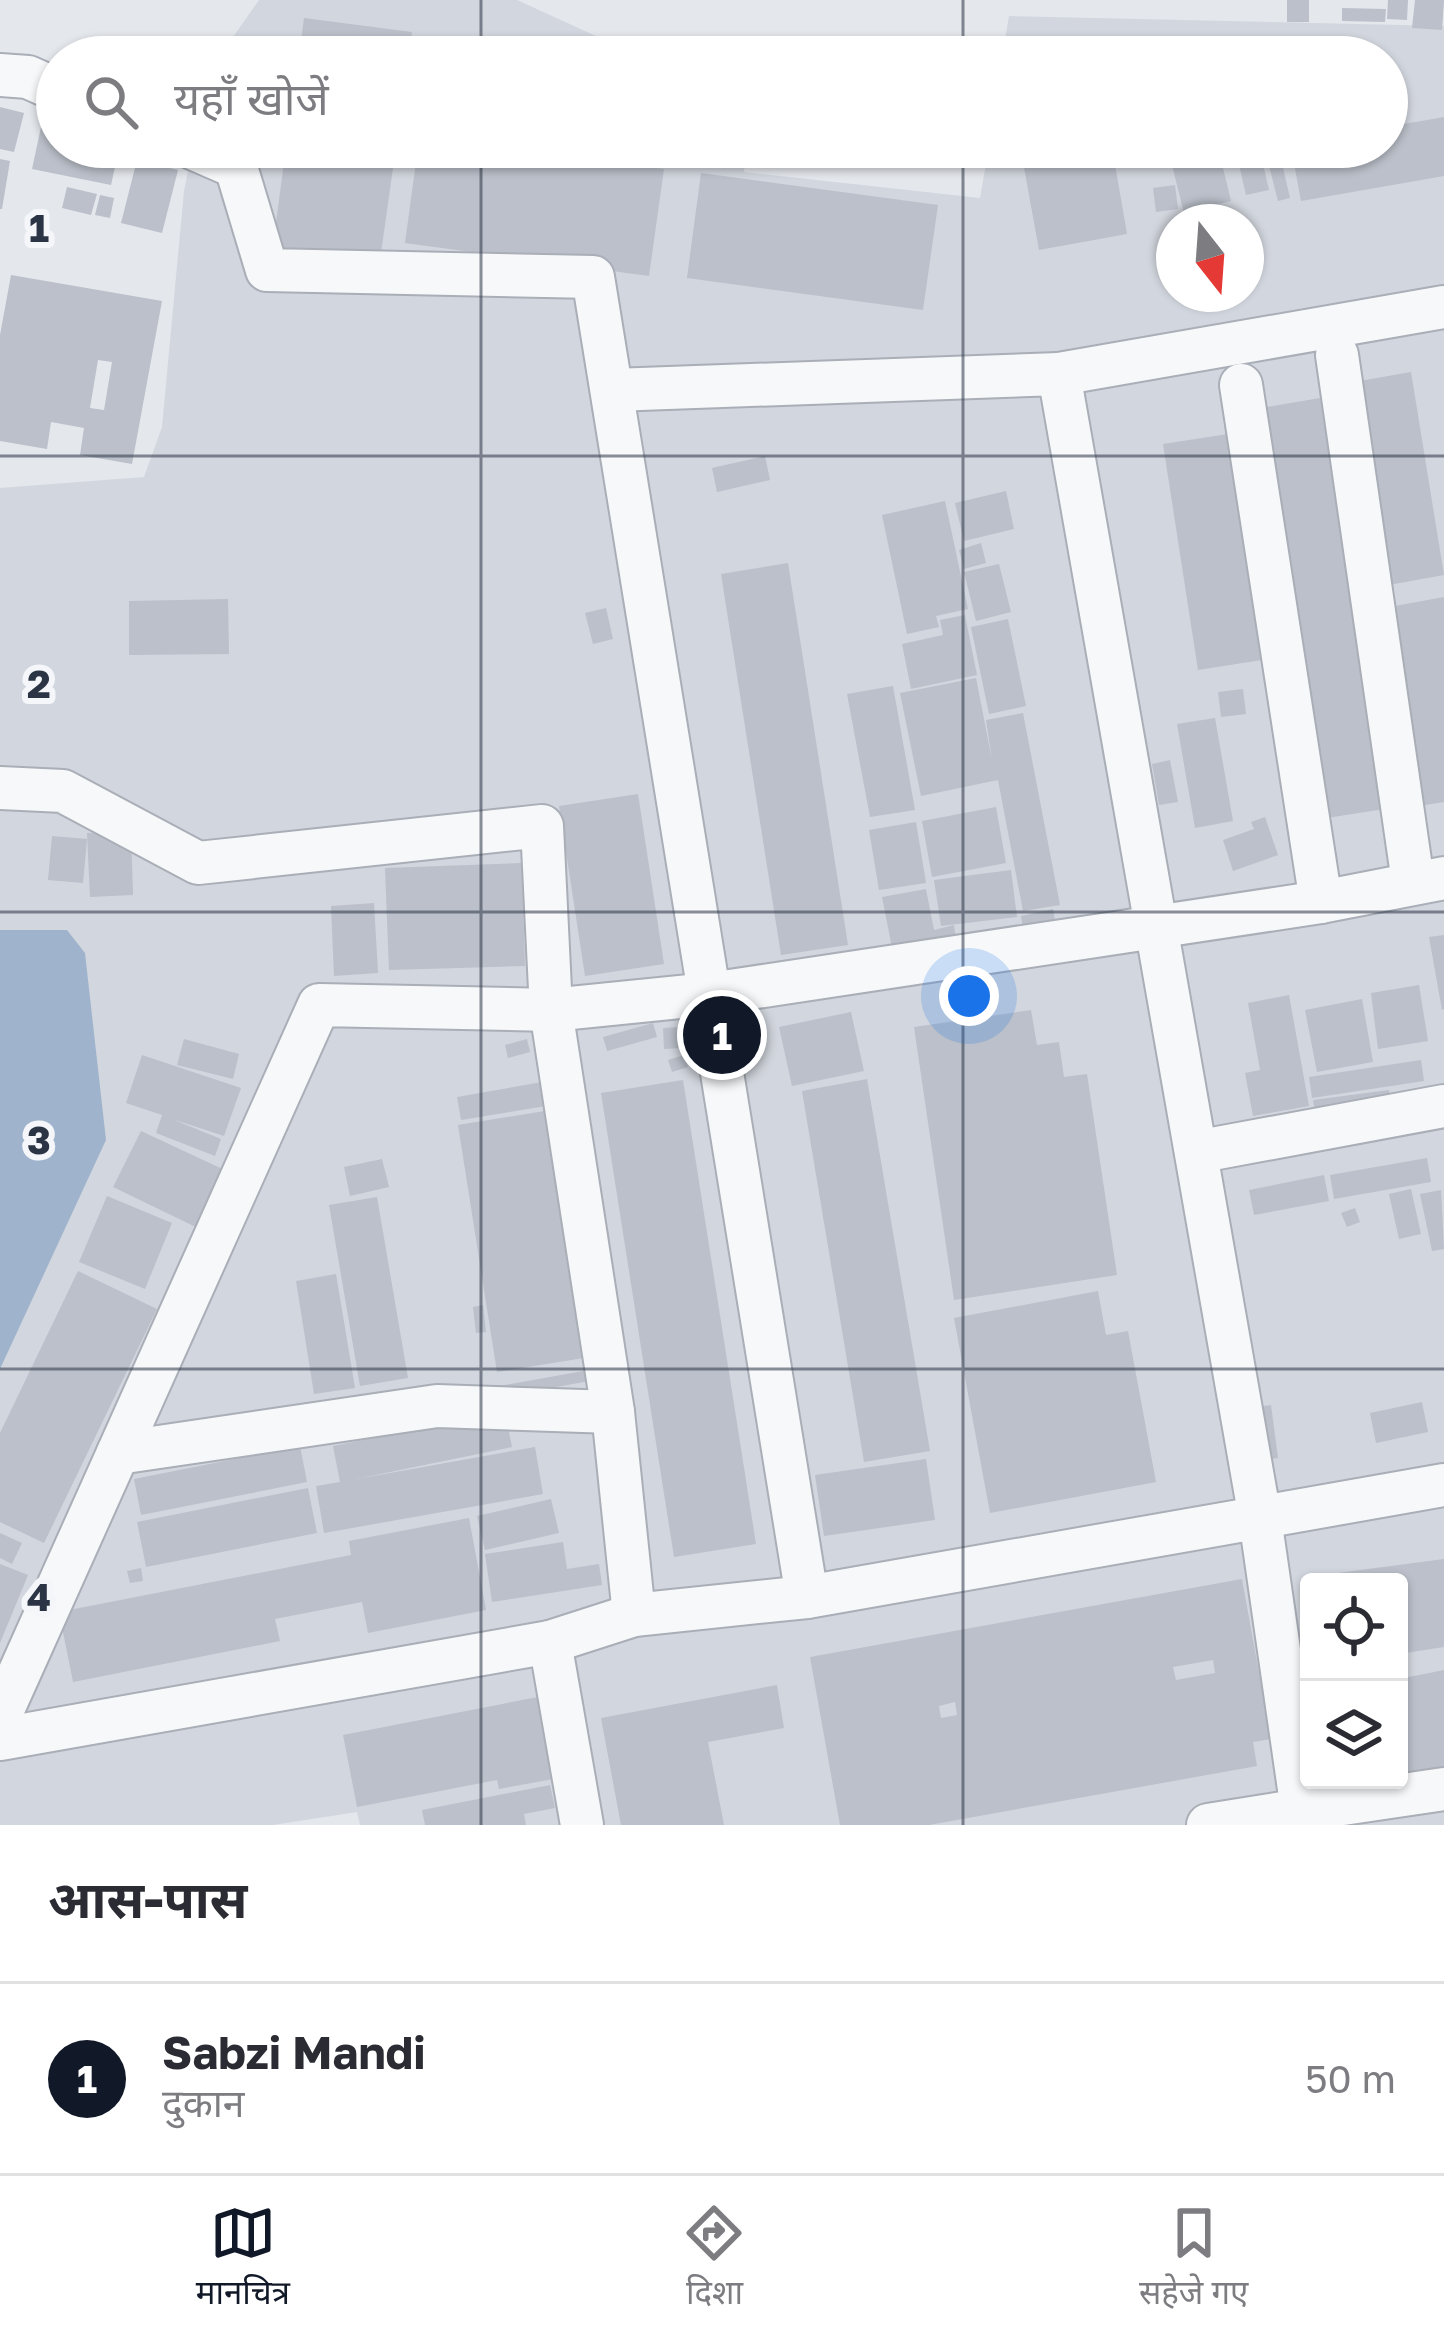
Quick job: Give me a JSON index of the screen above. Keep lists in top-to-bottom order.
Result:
{
  "north": "bottom",
  "page": {
    "search": "यहाँ खोजें",
    "pins": "1",
    "heading": "आस-पास",
    "list": [
      {
        "mark": "1",
        "name": "Sabzi Mandi",
        "note": "दुकान",
        "value": "50 m"
      }
    ],
    "nav": ["मानचित्र", "दिशा", "सहेजे गए"]
  },
  "grid": {
    "rows": [
      "1",
      "2",
      "3",
      "4"
    ]
  }
}
